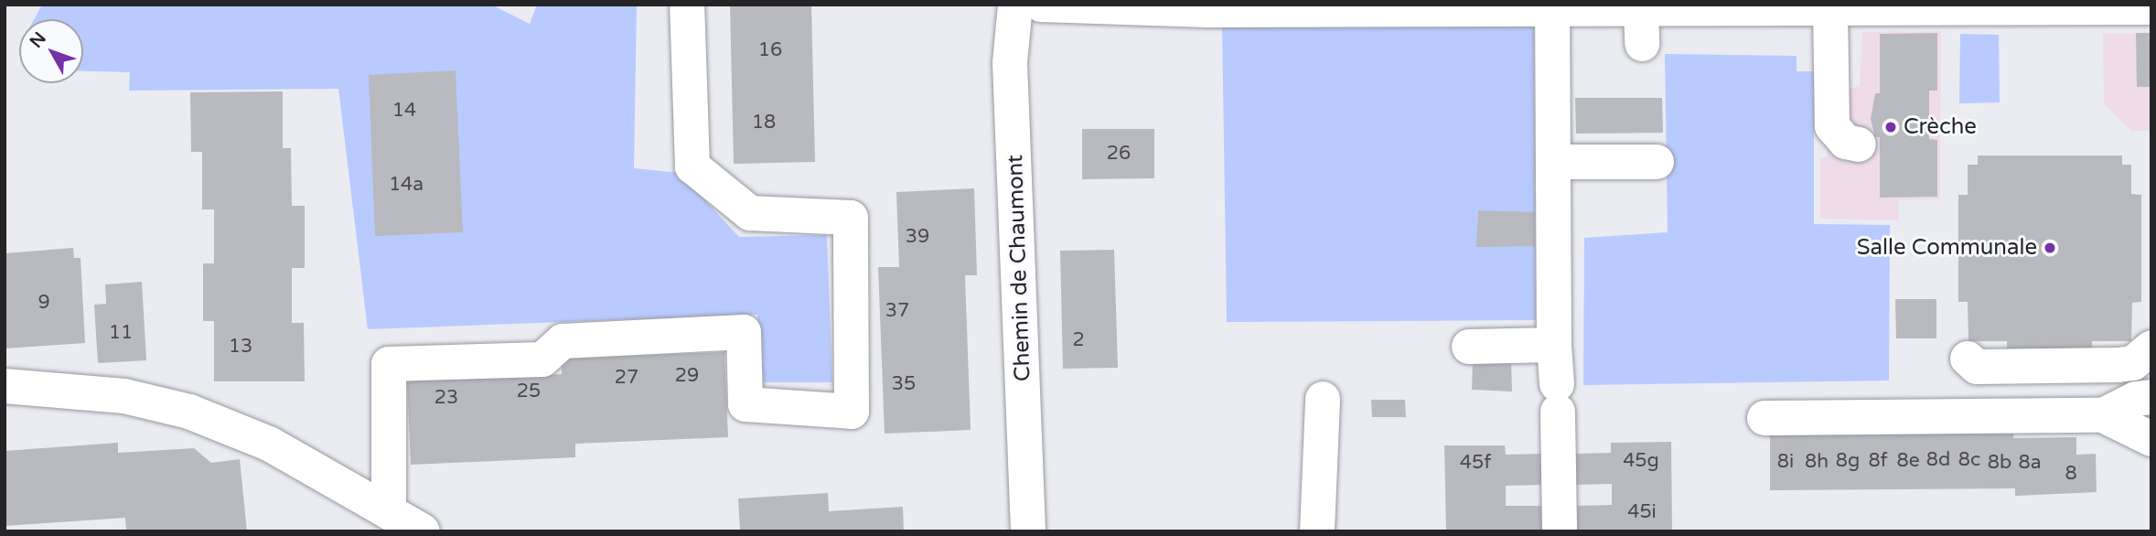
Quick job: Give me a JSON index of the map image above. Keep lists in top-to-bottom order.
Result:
{
  "streets": {
    "street": ["Chemin de Chaumont"]
  },
  "places": ["Crèche", "Salle Communale"],
  "house_numbers": [
    "16",
    "14",
    "18",
    "26",
    "14a",
    "39",
    "9",
    "37",
    "11",
    "2",
    "13",
    "29",
    "27",
    "35",
    "25",
    "23",
    "8d",
    "8c",
    "45g",
    "8g",
    "8f",
    "8e",
    "8i",
    "8h",
    "45f",
    "8b",
    "8a",
    "8",
    "45i"
  ],
  "north": "top left"
}
